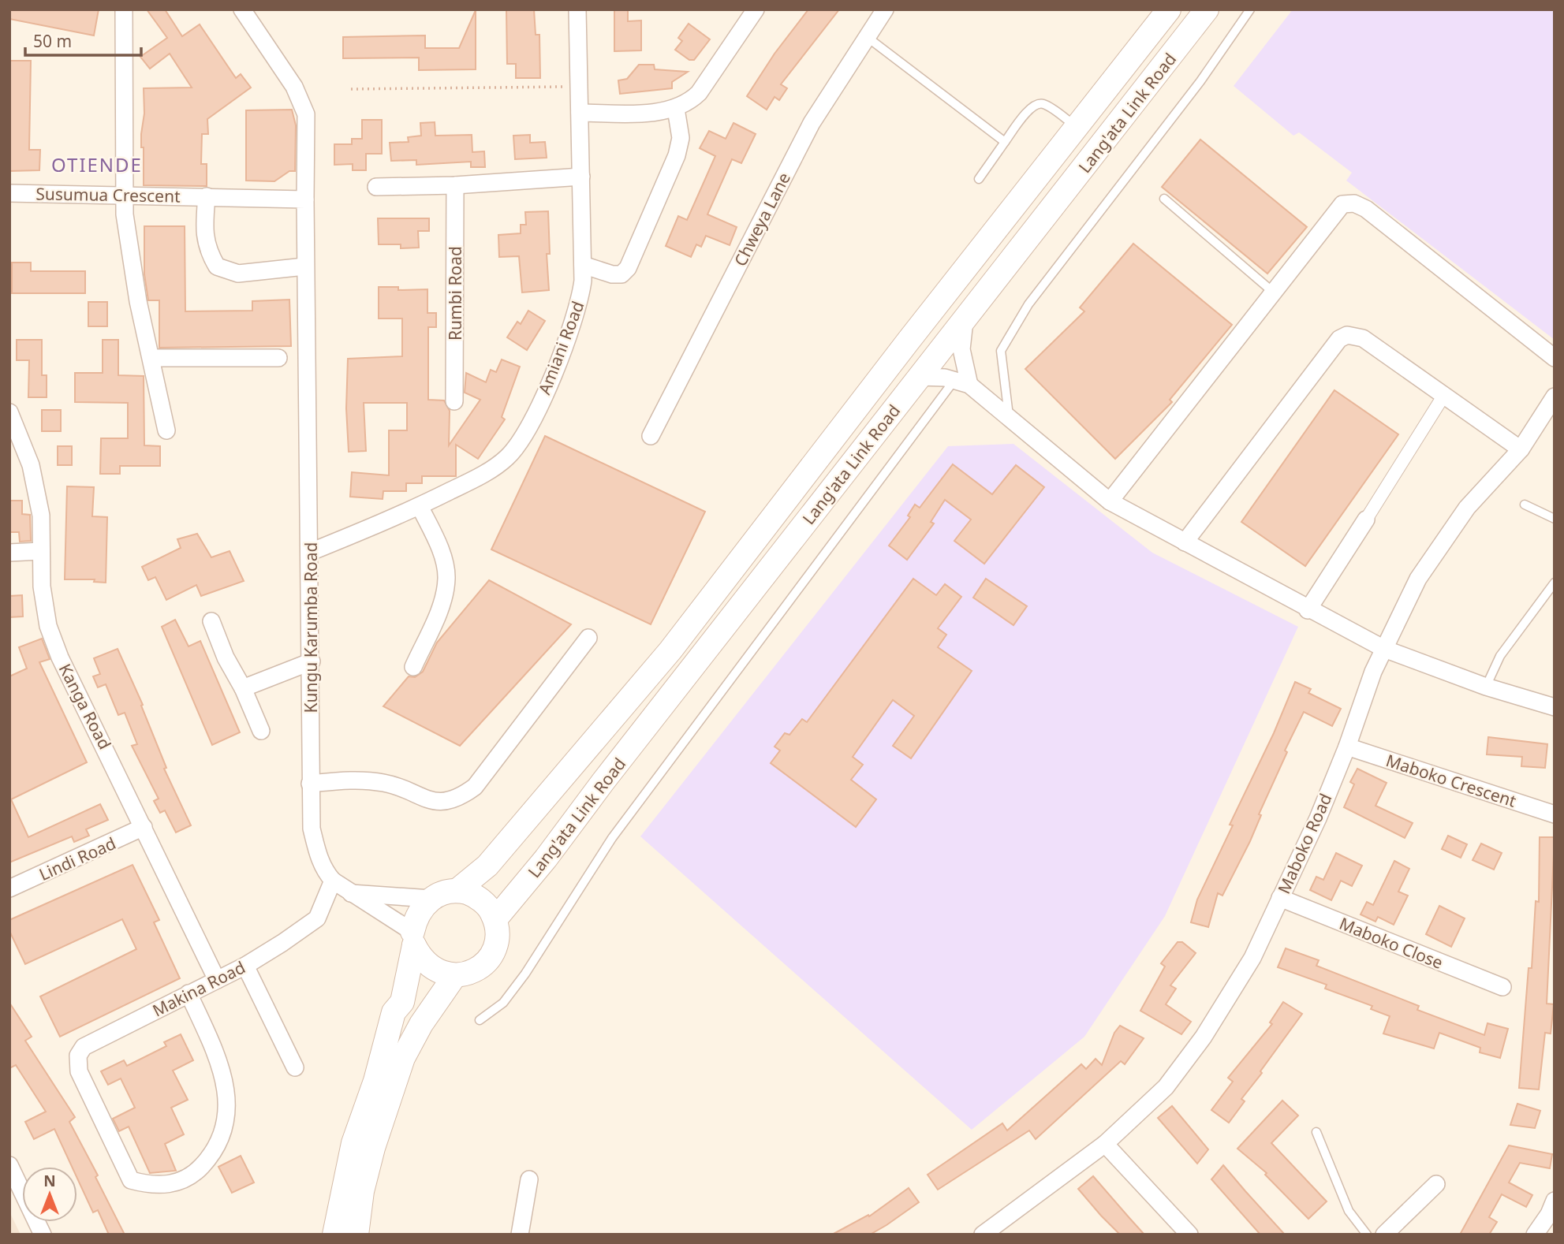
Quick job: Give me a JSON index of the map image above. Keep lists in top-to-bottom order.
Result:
{
  "streets": {
    "main road": ["Lang'ata Link Road"],
    "street": [
      "Susumua Crescent",
      "Chweya Lane",
      "Rumbi Road",
      "Amiani Road",
      "Kungu Karumba Road",
      "Kanga Road",
      "Maboko Crescent",
      "Maboko Road",
      "Lindi Road",
      "Maboko Close",
      "Makina Road"
    ]
  },
  "crossings": [
    ["Lang'ata Link Road", "Kungu Karumba Road"],
    ["Susumua Crescent", "Kungu Karumba Road"],
    ["Amiani Road", "Kungu Karumba Road"],
    ["Kungu Karumba Road", "Makina Road"],
    ["Kanga Road", "Lindi Road"],
    ["Kanga Road", "Makina Road"],
    ["Maboko Crescent", "Maboko Road"],
    ["Maboko Road", "Maboko Close"]
  ],
  "districts": ["OTIENDE"],
  "scale_bar": "50 m",
  "north": "top"
}
